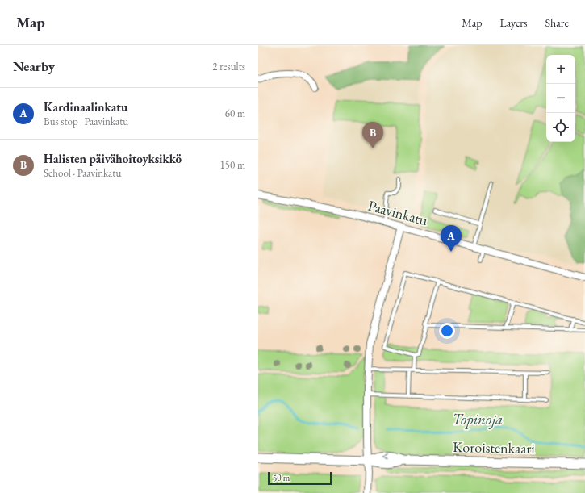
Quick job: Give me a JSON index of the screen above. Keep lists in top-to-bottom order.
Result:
{
  "streets": {
    "street": ["Paavinkatu", "Koroistenkaari"]
  },
  "water": ["Topinoja"],
  "scale_bar": "50 m",
  "page": {
    "header": "Map",
    "nav": ["Map", "Layers", "Share"],
    "heading": ["Nearby", "2 results"],
    "map_buttons": ["+", "−"],
    "list": [
      {
        "mark": "A",
        "name": "Kardinaalinkatu",
        "note": "Bus stop · Paavinkatu",
        "value": "60 m"
      },
      {
        "mark": "B",
        "name": "Halisten päivähoitoyksikkö",
        "note": "School · Paavinkatu",
        "value": "150 m"
      }
    ],
    "pins": ["B", "A"],
    "scale": "50 m"
  }
}
